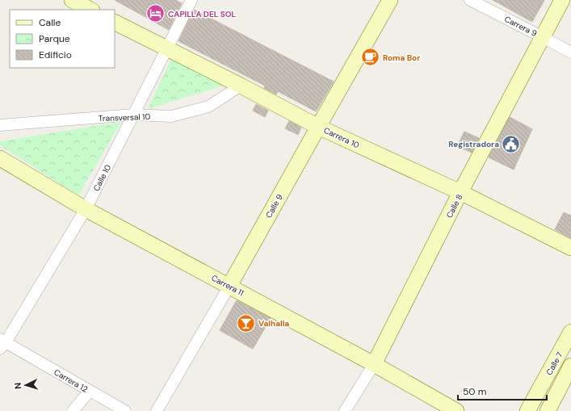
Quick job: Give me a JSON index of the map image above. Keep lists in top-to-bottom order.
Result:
{
  "streets": {
    "main road": [
      "Carrera 10",
      "Calle 9",
      "Calle 8",
      "Carrera 11",
      "Calle 7"
    ],
    "street": [
      "Carrera 9",
      "Transversal 10",
      "Calle 10",
      "Carrera 12"
    ]
  },
  "crossings": [
    ["Carrera 9", "Calle 8"],
    ["Transversal 10", "Carrera 10"],
    ["Transversal 10", "Calle 10"],
    ["Carrera 10", "Calle 10"],
    ["Carrera 10", "Calle 9"],
    ["Carrera 10", "Calle 8"],
    ["Calle 10", "Carrera 11"],
    ["Calle 10", "Carrera 12"],
    ["Calle 9", "Carrera 11"],
    ["Calle 8", "Carrera 11"]
  ],
  "places": {
    "hotel": ["CAPILLA DEL SOL"],
    "cafe": ["Roma Bor"],
    "public building": ["Registradora"],
    "bar": ["Valhalla"]
  },
  "legend": ["Calle", "Parque", "Edificio"],
  "scale_bar": "50 m",
  "north": "left"
}
